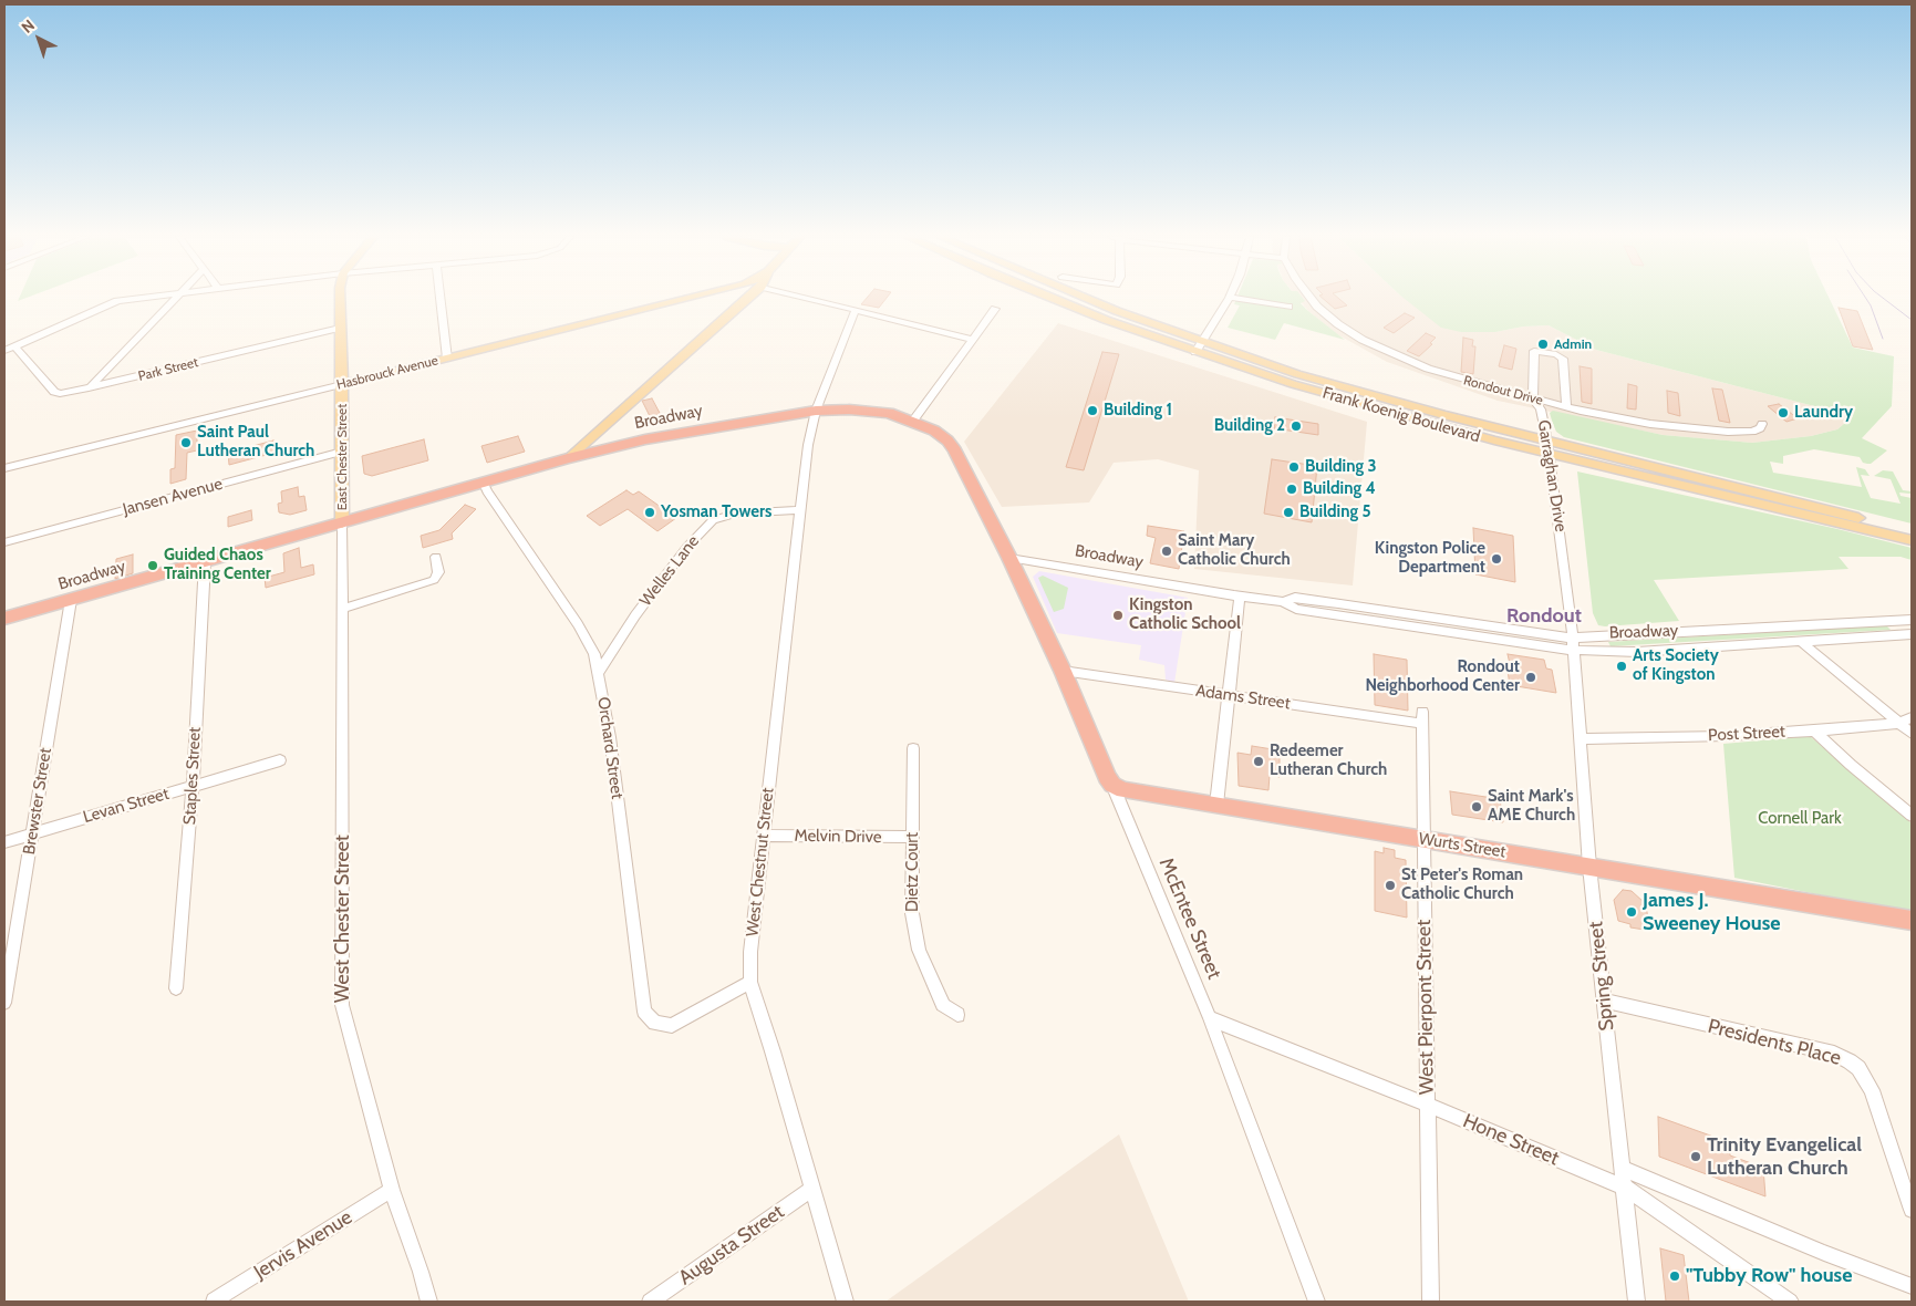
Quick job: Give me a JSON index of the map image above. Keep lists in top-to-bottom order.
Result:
{
  "streets": {
    "highway": ["Broadway", "Wurts Street", "McEntee Street"],
    "main road": ["Hasbrouck Avenue", "Frank Koenig Boulevard", "East Chester Street"],
    "street": [
      "Park Street",
      "Rondout Drive",
      "Garraghan Drive",
      "Jansen Avenue",
      "Welles Lane",
      "Adams Street",
      "Post Street",
      "Orchard Street",
      "Staples Street",
      "Brewster Street",
      "Levan Street",
      "Melvin Drive",
      "West Chestnut Street",
      "Dietz Court",
      "West Chester Street",
      "Spring Street",
      "West Pierpont Street",
      "Presidents Place",
      "Hone Street",
      "Jervis Avenue",
      "Augusta Street"
    ]
  },
  "crossings": [
    ["Park Street", "East Chester Street"],
    ["Hasbrouck Avenue", "East Chester Street"],
    ["Rondout Drive", "Garraghan Drive"],
    ["Frank Koenig Boulevard", "Garraghan Drive"],
    ["Broadway", "East Chester Street"],
    ["Broadway", "Garraghan Drive"],
    ["Broadway", "Orchard Street"],
    ["Broadway", "Staples Street"],
    ["Broadway", "Brewster Street"],
    ["Broadway", "West Chestnut Street"],
    ["Broadway", "West Chester Street"],
    ["Broadway", "McEntee Street"],
    ["Broadway", "Spring Street"],
    ["East Chester Street", "Jansen Avenue"],
    ["East Chester Street", "West Chester Street"],
    ["Garraghan Drive", "Spring Street"],
    ["Welles Lane", "Orchard Street"],
    ["Welles Lane", "West Chestnut Street"],
    ["Adams Street", "McEntee Street"],
    ["Adams Street", "West Pierpont Street"],
    ["Post Street", "Spring Street"],
    ["Orchard Street", "West Chestnut Street"],
    ["Staples Street", "Levan Street"],
    ["Brewster Street", "Levan Street"],
    ["Melvin Drive", "West Chestnut Street"],
    ["Melvin Drive", "Dietz Court"],
    ["Wurts Street", "McEntee Street"],
    ["Wurts Street", "Spring Street"],
    ["Wurts Street", "West Pierpont Street"],
    ["West Chestnut Street", "Augusta Street"],
    ["West Chester Street", "Jervis Avenue"],
    ["McEntee Street", "Hone Street"],
    ["Spring Street", "Presidents Place"],
    ["Spring Street", "Hone Street"],
    ["West Pierpont Street", "Hone Street"]
  ],
  "districts": ["Rondout"],
  "parks": ["Cornell Park"],
  "places": [
    "Admin",
    "Building 1",
    "Laundry",
    "Building 2",
    "Saint Paul Lutheran Church",
    "Building 3",
    "Building 4",
    "Yosman Towers",
    "Building 5",
    "Saint Mary Catholic Church",
    "Kingston Police Department",
    "Guided Chaos Training Center",
    "Kingston Catholic School",
    "Arts Society of Kingston",
    "Rondout Neighborhood Center",
    "Redeemer Lutheran Church",
    "Saint Mark's AME Church",
    "St Peter's Roman Catholic Church",
    "James J. Sweeney House",
    "Trinity Evangelical Lutheran Church",
    "\"Tubby Row\" house"
  ],
  "north": "top left"
}
